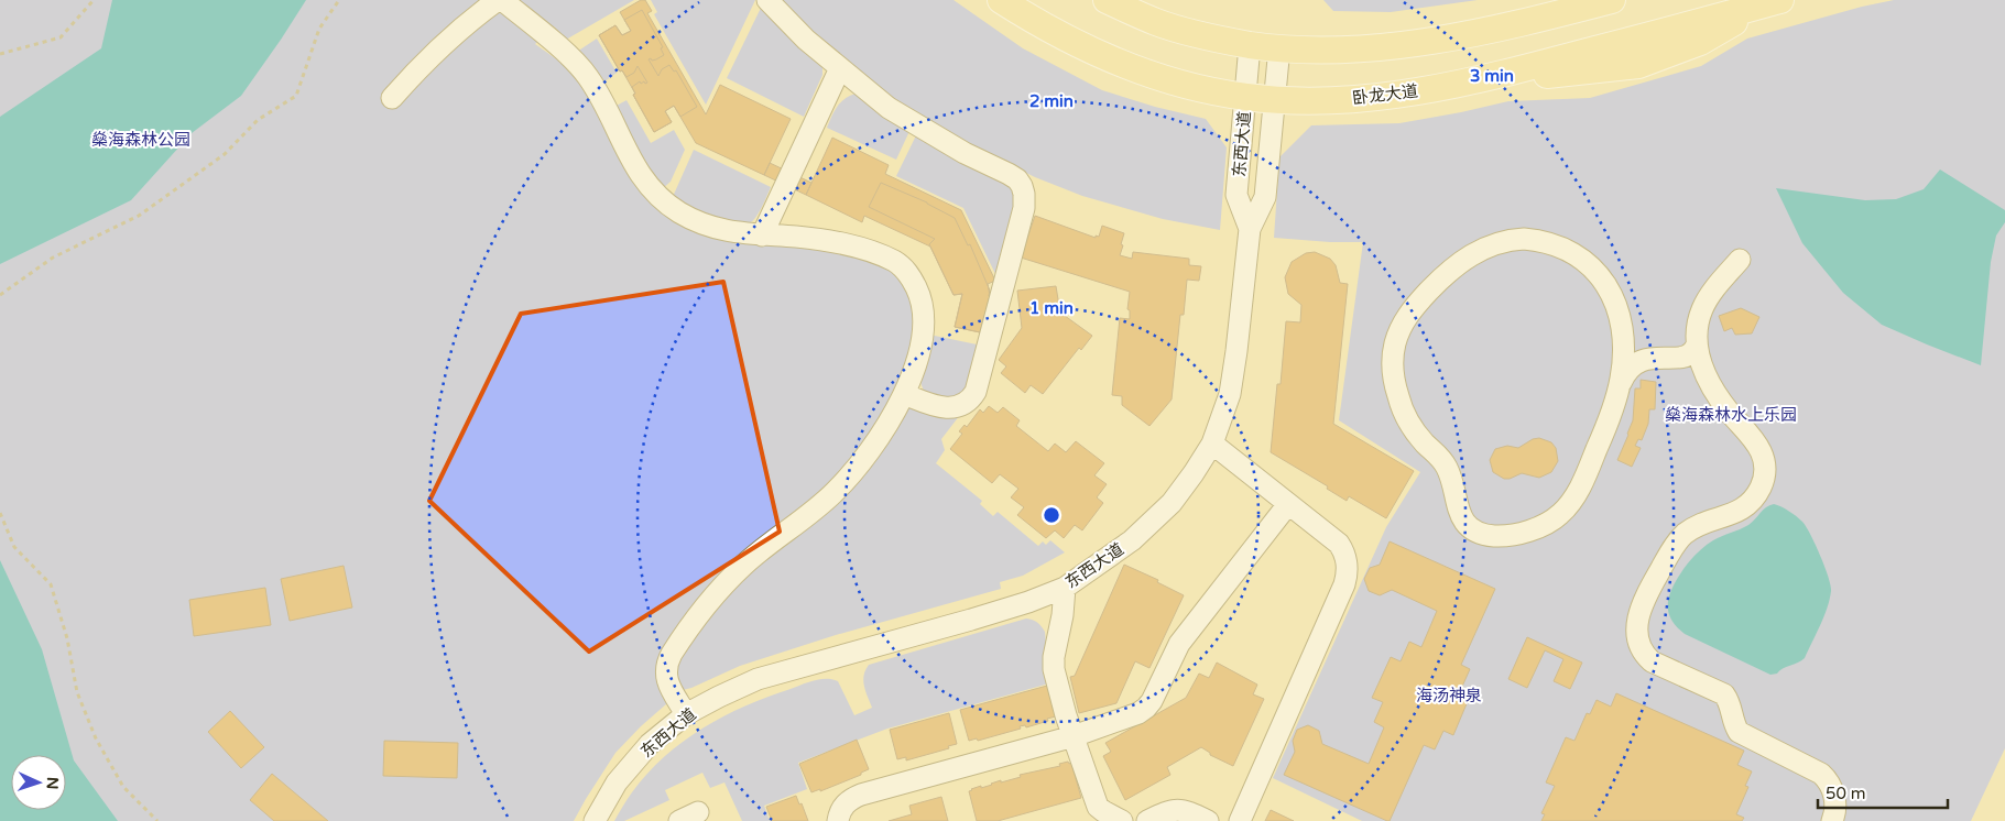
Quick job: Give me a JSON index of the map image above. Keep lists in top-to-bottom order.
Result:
{
  "streets": {
    "main road": ["卧龙大道"],
    "street": ["东西大道"]
  },
  "crossings": [
    ["卧龙大道", "东西大道"]
  ],
  "parks": ["燊海森林公园", "燊海森林水上乐园", "海汤神泉"],
  "scale_bar": "50 m",
  "north": "right",
  "rings": ["3 min", "2 min", "1 min"]
}
